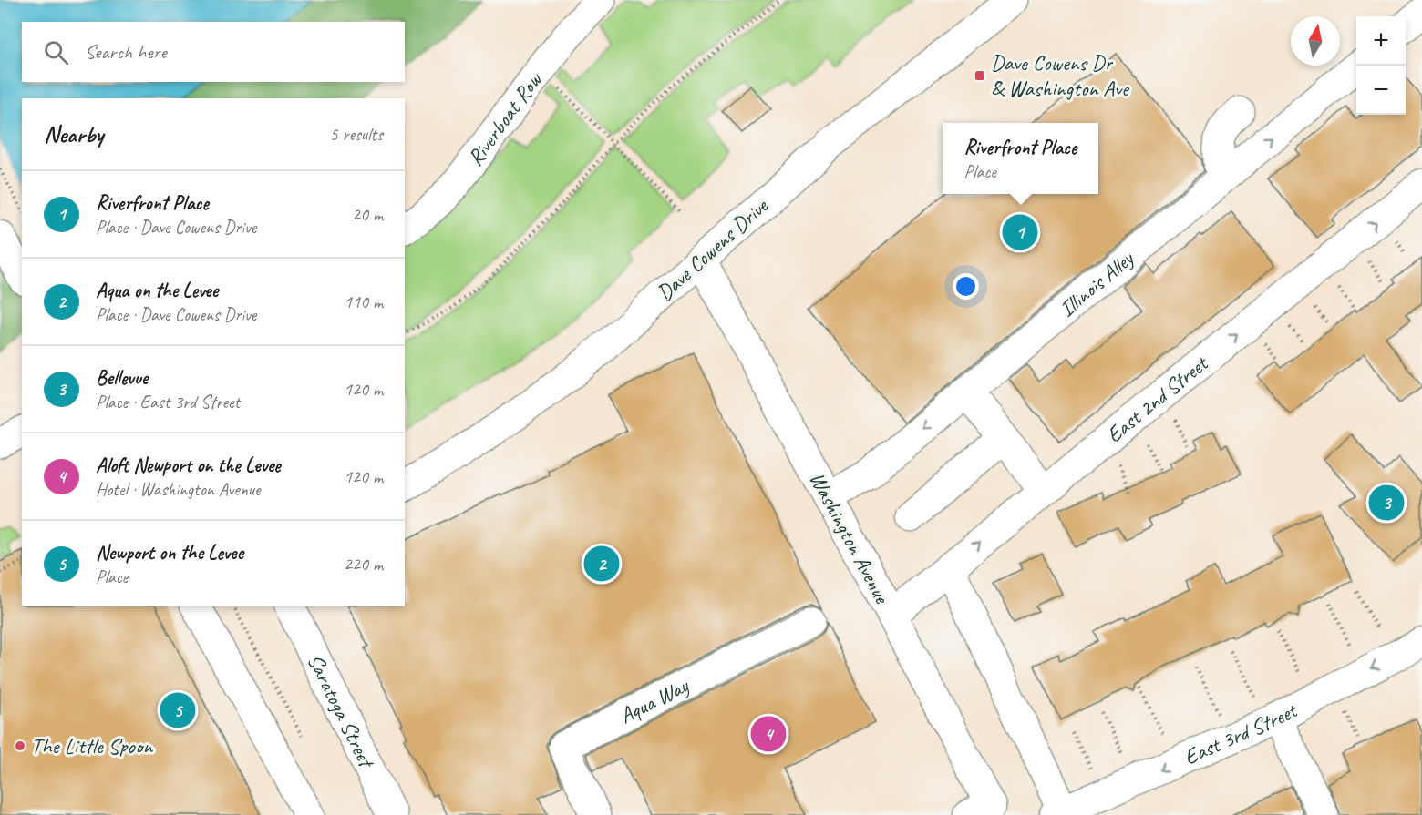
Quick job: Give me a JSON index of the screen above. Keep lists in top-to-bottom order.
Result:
{
  "streets": {
    "street": [
      "Riverboat Row",
      "Dave Cowens Drive",
      "Illinois Alley",
      "East 2nd Street",
      "Washington Avenue",
      "Aqua Way",
      "Saratoga Street",
      "East 3rd Street"
    ]
  },
  "crossings": [
    ["Dave Cowens Drive", "Washington Avenue"],
    ["Illinois Alley", "Washington Avenue"],
    ["East 2nd Street", "Washington Avenue"]
  ],
  "one_way": ["East 2nd Street", "East 3rd Street"],
  "places": {
    "transit": ["Dave Cowens Dr & Washington Ave"],
    "other": ["The Little Spoon"]
  },
  "north": "top",
  "page": {
    "map_buttons": ["+", "−"],
    "search": "Search here",
    "heading": ["Nearby", "5 results"],
    "popup": ["Riverfront Place", "Place"],
    "list": [
      {
        "mark": "1",
        "name": "Riverfront Place",
        "note": "Place · Dave Cowens Drive",
        "value": "20 m"
      },
      {
        "mark": "2",
        "name": "Aqua on the Levee",
        "note": "Place · Dave Cowens Drive",
        "value": "110 m"
      },
      {
        "mark": "3",
        "name": "Bellevue",
        "note": "Place · East 3rd Street",
        "value": "120 m"
      },
      {
        "mark": "4",
        "name": "Aloft Newport on the Levee",
        "note": "Hotel · Washington Avenue",
        "value": "120 m"
      },
      {
        "mark": "5",
        "name": "Newport on the Levee",
        "note": "Place",
        "value": "220 m"
      }
    ],
    "pins": [
      "1",
      "3",
      "2",
      "5",
      "4"
    ]
  }
}
